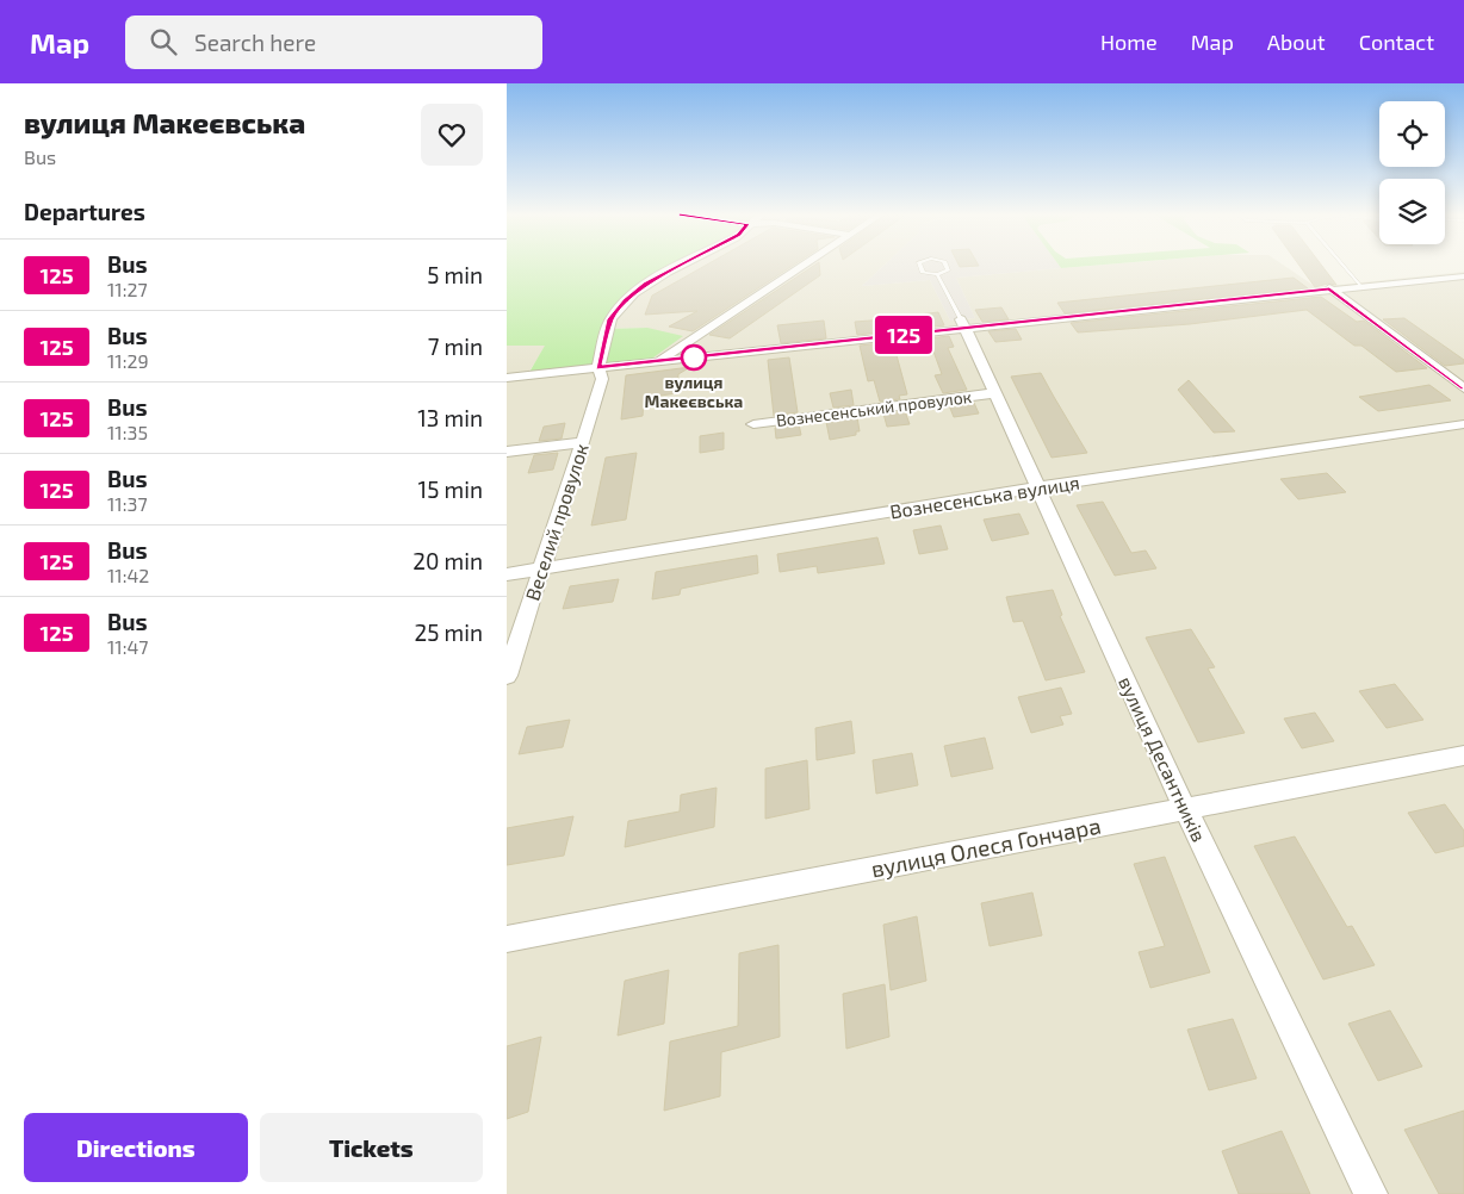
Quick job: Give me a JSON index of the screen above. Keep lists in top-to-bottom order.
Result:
{
  "streets": {
    "street": [
      "Вознесенський провулок",
      "Вознесенська вулиця",
      "Веселий провулок",
      "вулиця Десантників",
      "вулиця Олеся Гончара"
    ]
  },
  "crossings": [
    ["Вознесенський провулок", "вулиця Десантників"],
    ["Вознесенська вулиця", "Веселий провулок"],
    ["Вознесенська вулиця", "вулиця Десантників"],
    ["вулиця Десантників", "вулиця Олеся Гончара"]
  ],
  "places": ["вулиця Макеєвська"],
  "lines": ["bus line 125"],
  "page": {
    "header": "Map",
    "search": "Search here",
    "nav": [
      "Home",
      "Map",
      "About",
      "Contact"
    ],
    "heading": [
      ["вулиця Макеєвська", "Bus"],
      "Departures"
    ],
    "on_map": "125",
    "list": [
      {
        "mark": "125",
        "name": "Bus",
        "note": "11:27",
        "value": "5 min"
      },
      {
        "mark": "125",
        "name": "Bus",
        "note": "11:29",
        "value": "7 min"
      },
      {
        "mark": "125",
        "name": "Bus",
        "note": "11:35",
        "value": "13 min"
      },
      {
        "mark": "125",
        "name": "Bus",
        "note": "11:37",
        "value": "15 min"
      },
      {
        "mark": "125",
        "name": "Bus",
        "note": "11:42",
        "value": "20 min"
      },
      {
        "mark": "125",
        "name": "Bus",
        "note": "11:47",
        "value": "25 min"
      }
    ],
    "buttons": ["Directions", "Tickets"]
  }
}
